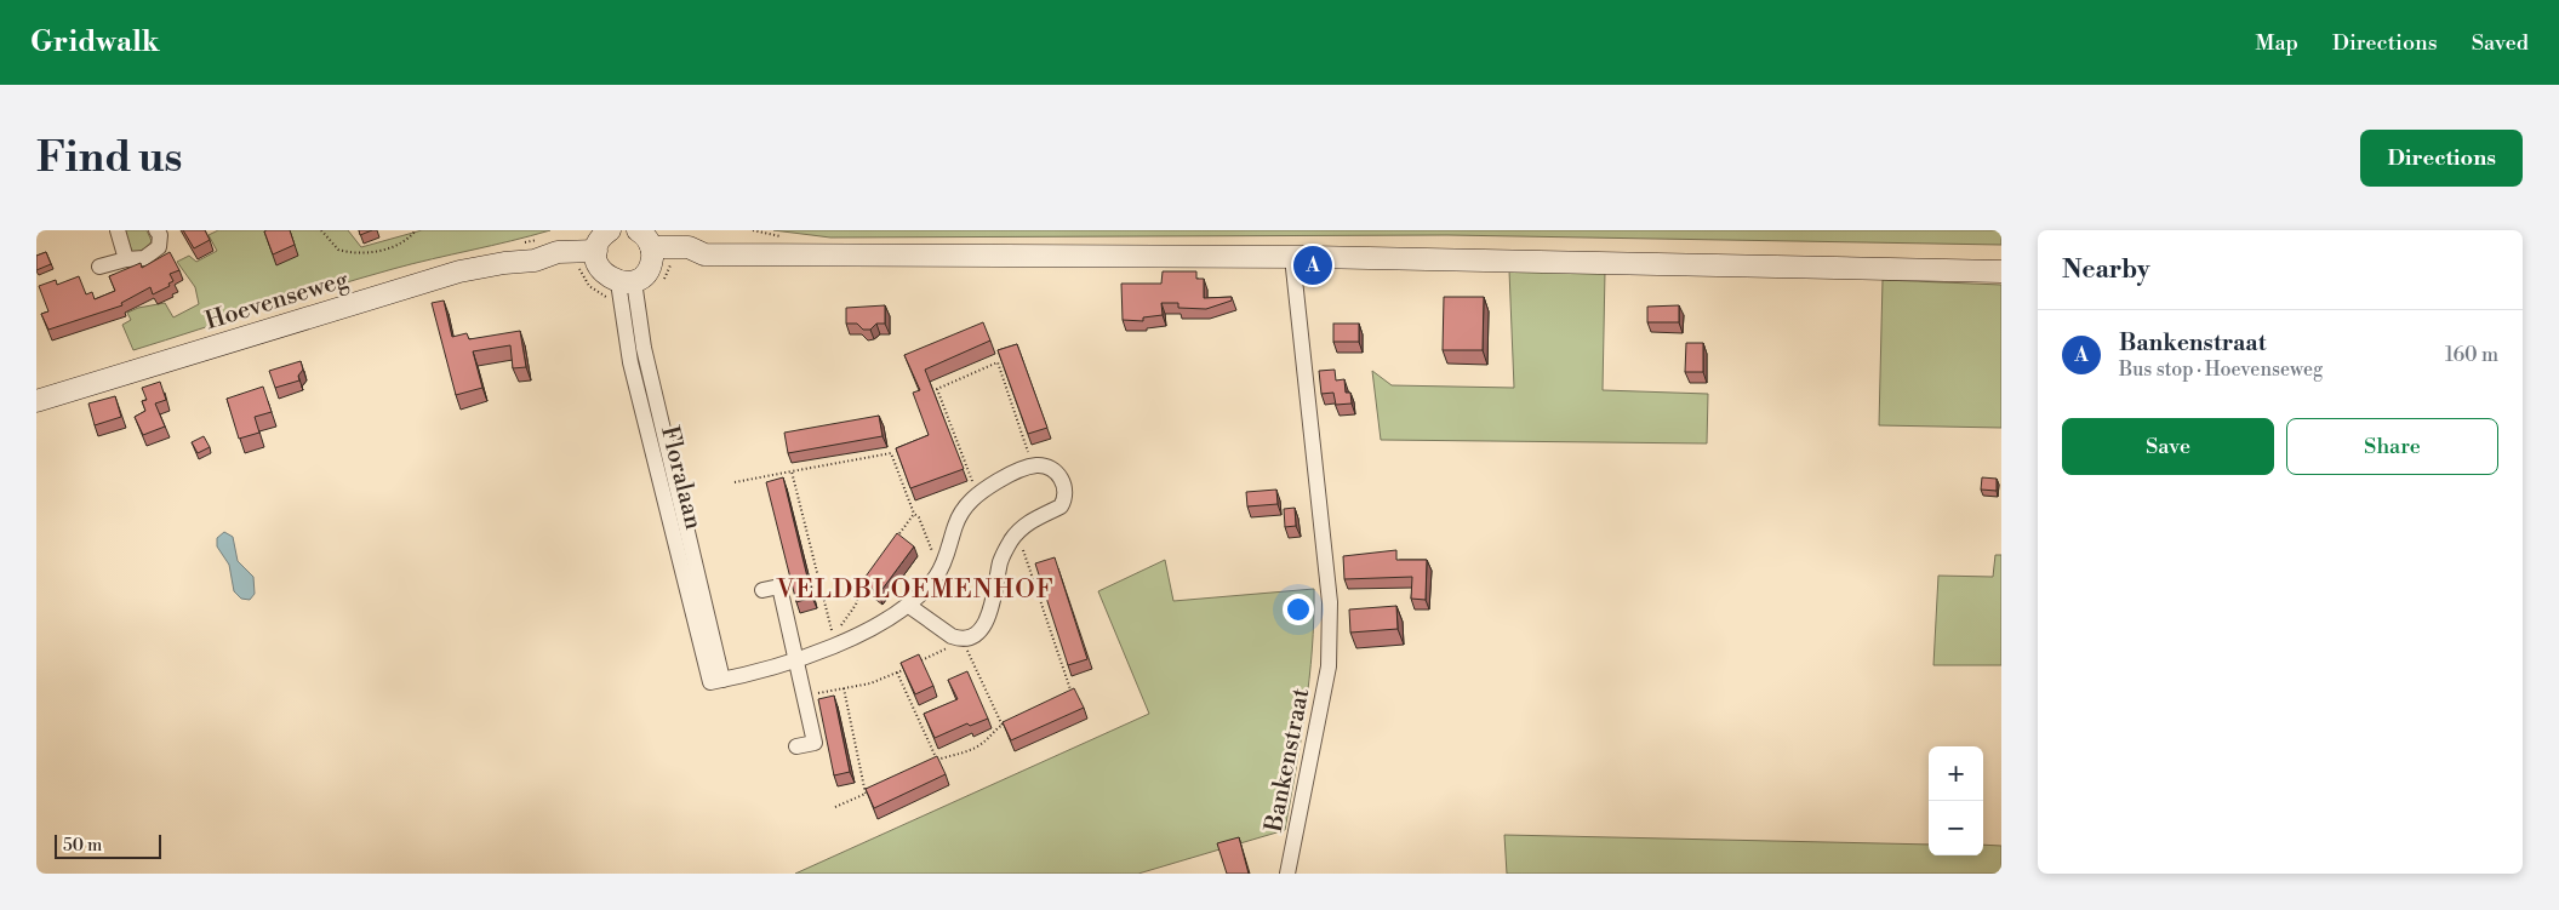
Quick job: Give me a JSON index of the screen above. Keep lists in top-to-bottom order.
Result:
{
  "streets": {
    "main road": ["Hoevenseweg"],
    "street": ["Floralaan", "Bankenstraat"]
  },
  "districts": ["VELDBLOEMENHOF"],
  "scale_bar": "50 m",
  "page": {
    "header": "Gridwalk",
    "nav": ["Map", "Directions", "Saved"],
    "buttons": [
      "Directions",
      ["Save", "Share"]
    ],
    "title": "Find us",
    "heading": "Nearby",
    "pins": "A",
    "list": [
      {
        "mark": "A",
        "name": "Bankenstraat",
        "note": "Bus stop · Hoevenseweg",
        "value": "160 m"
      }
    ],
    "map_buttons": ["+", "−"],
    "scale": "50 m"
  }
}
